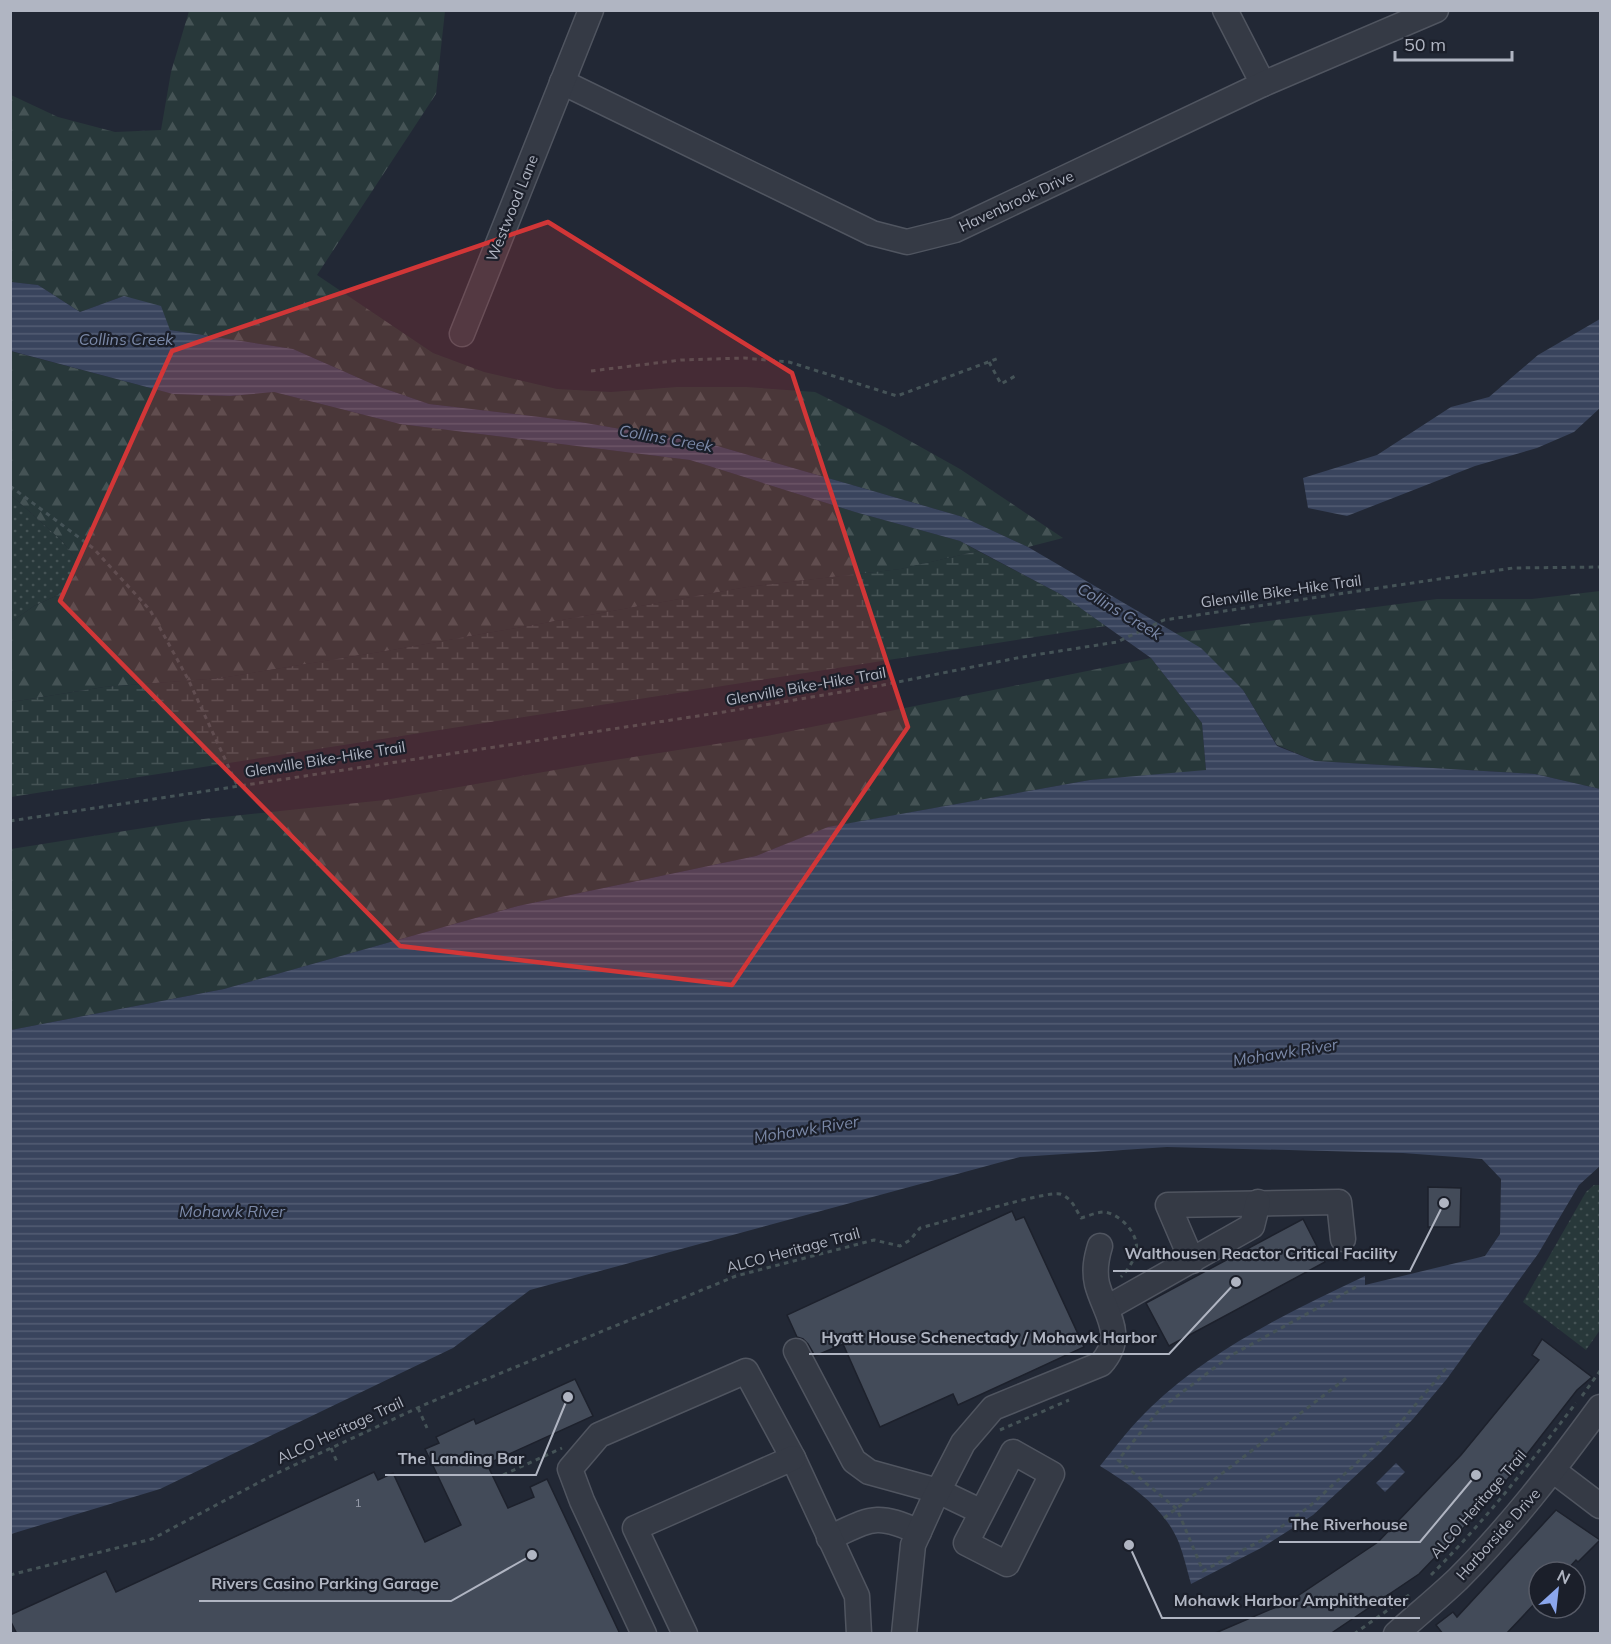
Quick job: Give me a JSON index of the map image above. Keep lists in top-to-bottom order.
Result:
{
  "streets": {
    "street": ["Havenbrook Drive", "Westwood Lane", "Harborside Drive"],
    "path": ["Glenville Bike-Hike Trail", "ALCO Heritage Trail"]
  },
  "crossings": [
    ["Havenbrook Drive", "Westwood Lane"]
  ],
  "water": ["Collins Creek", "Mohawk River"],
  "places": [
    "Walthousen Reactor Critical Facility",
    "Hyatt House Schenectady / Mohawk Harbor",
    "The Landing Bar",
    "The Riverhouse",
    "Mohawk Harbor Amphitheater",
    "Rivers Casino Parking Garage"
  ],
  "house_numbers": ["1"],
  "scale_bar": "50 m",
  "north": "top right"
}
